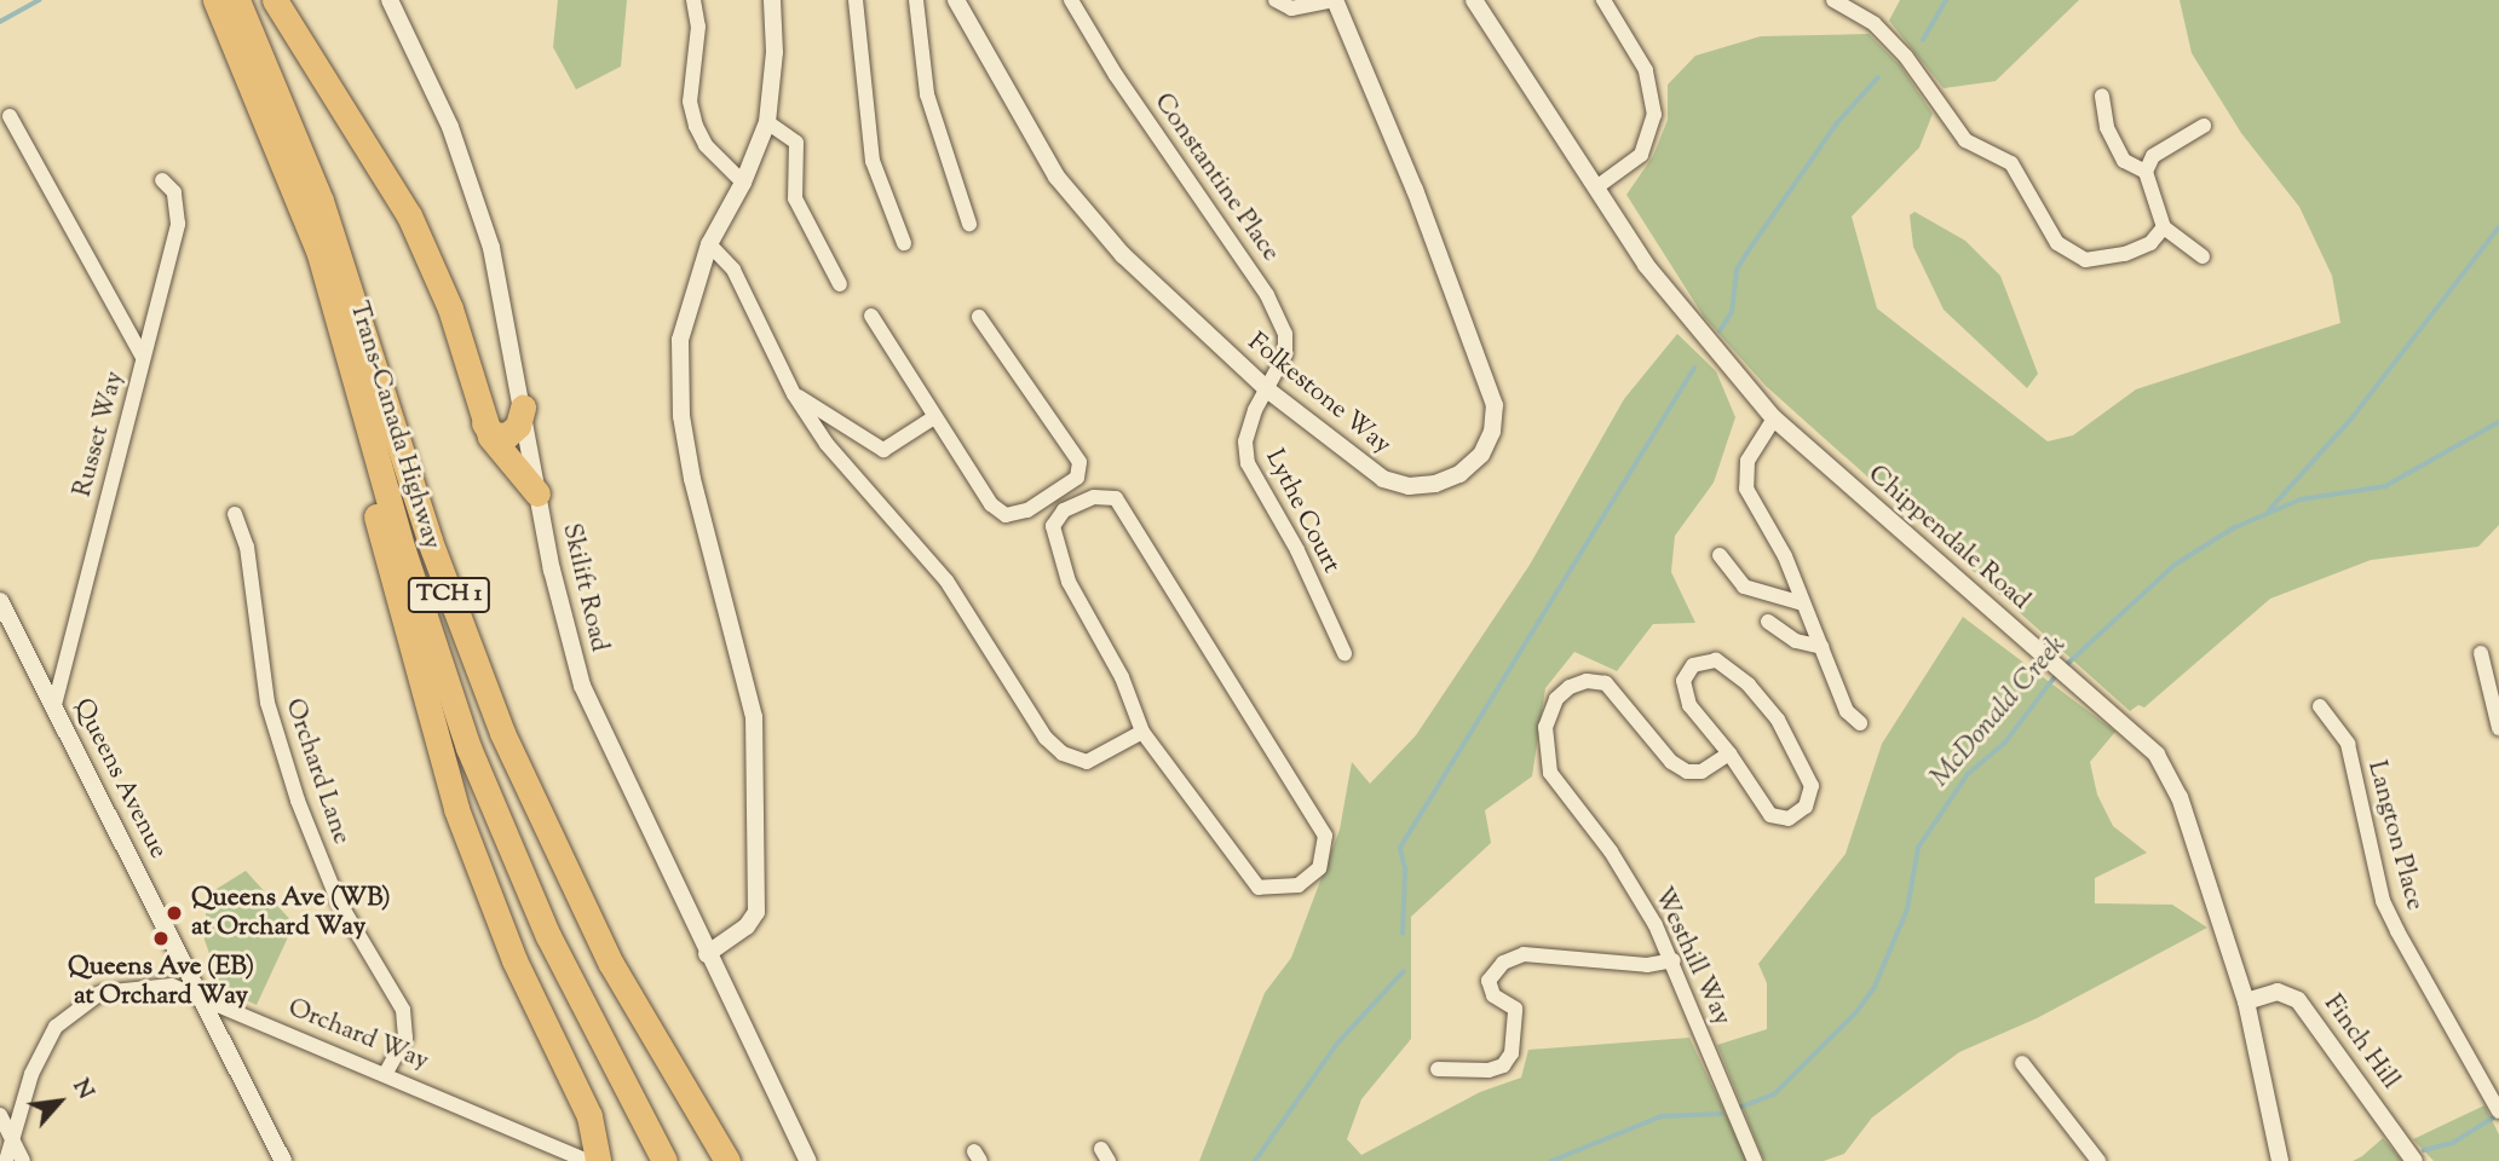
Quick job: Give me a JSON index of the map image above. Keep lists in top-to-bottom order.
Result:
{
  "streets": {
    "highway": ["Trans-Canada Highway", "TCH 1"],
    "street": [
      "Constantine Place",
      "Folkestone Way",
      "Russet Way",
      "Lythe Court",
      "Chippendale Road",
      "Skilift Road",
      "Orchard Lane",
      "Queens Avenue",
      "Langton Place",
      "Westhill Way",
      "Orchard Way",
      "Finch Hill"
    ]
  },
  "crossings": [
    ["Constantine Place", "Folkestone Way"],
    ["Constantine Place", "Lythe Court"],
    ["Folkestone Way", "Lythe Court"],
    ["Russet Way", "Queens Avenue"],
    ["Chippendale Road", "Finch Hill"],
    ["Orchard Lane", "Orchard Way"],
    ["Queens Avenue", "Orchard Way"]
  ],
  "water": ["McDonald Creek"],
  "places": ["Queens Ave (WB) at Orchard Way", "Queens Ave (EB) at Orchard Way"],
  "north": "top right"
}
